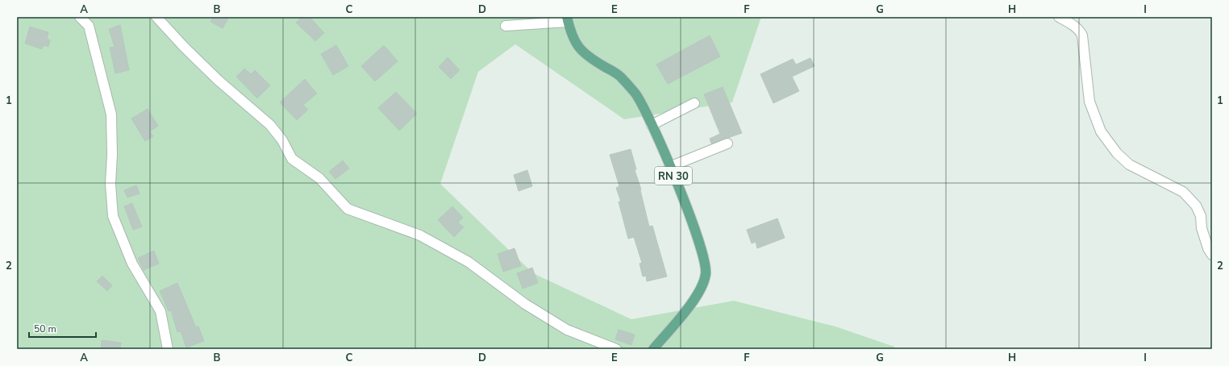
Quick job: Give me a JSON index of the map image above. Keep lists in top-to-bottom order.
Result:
{
  "streets": {
    "main road": ["RN 30"]
  },
  "scale_bar": "50 m",
  "grid": {
    "columns": [
      "A",
      "B",
      "C",
      "D",
      "E",
      "F",
      "G",
      "H",
      "I"
    ],
    "rows": ["1", "2"]
  }
}
